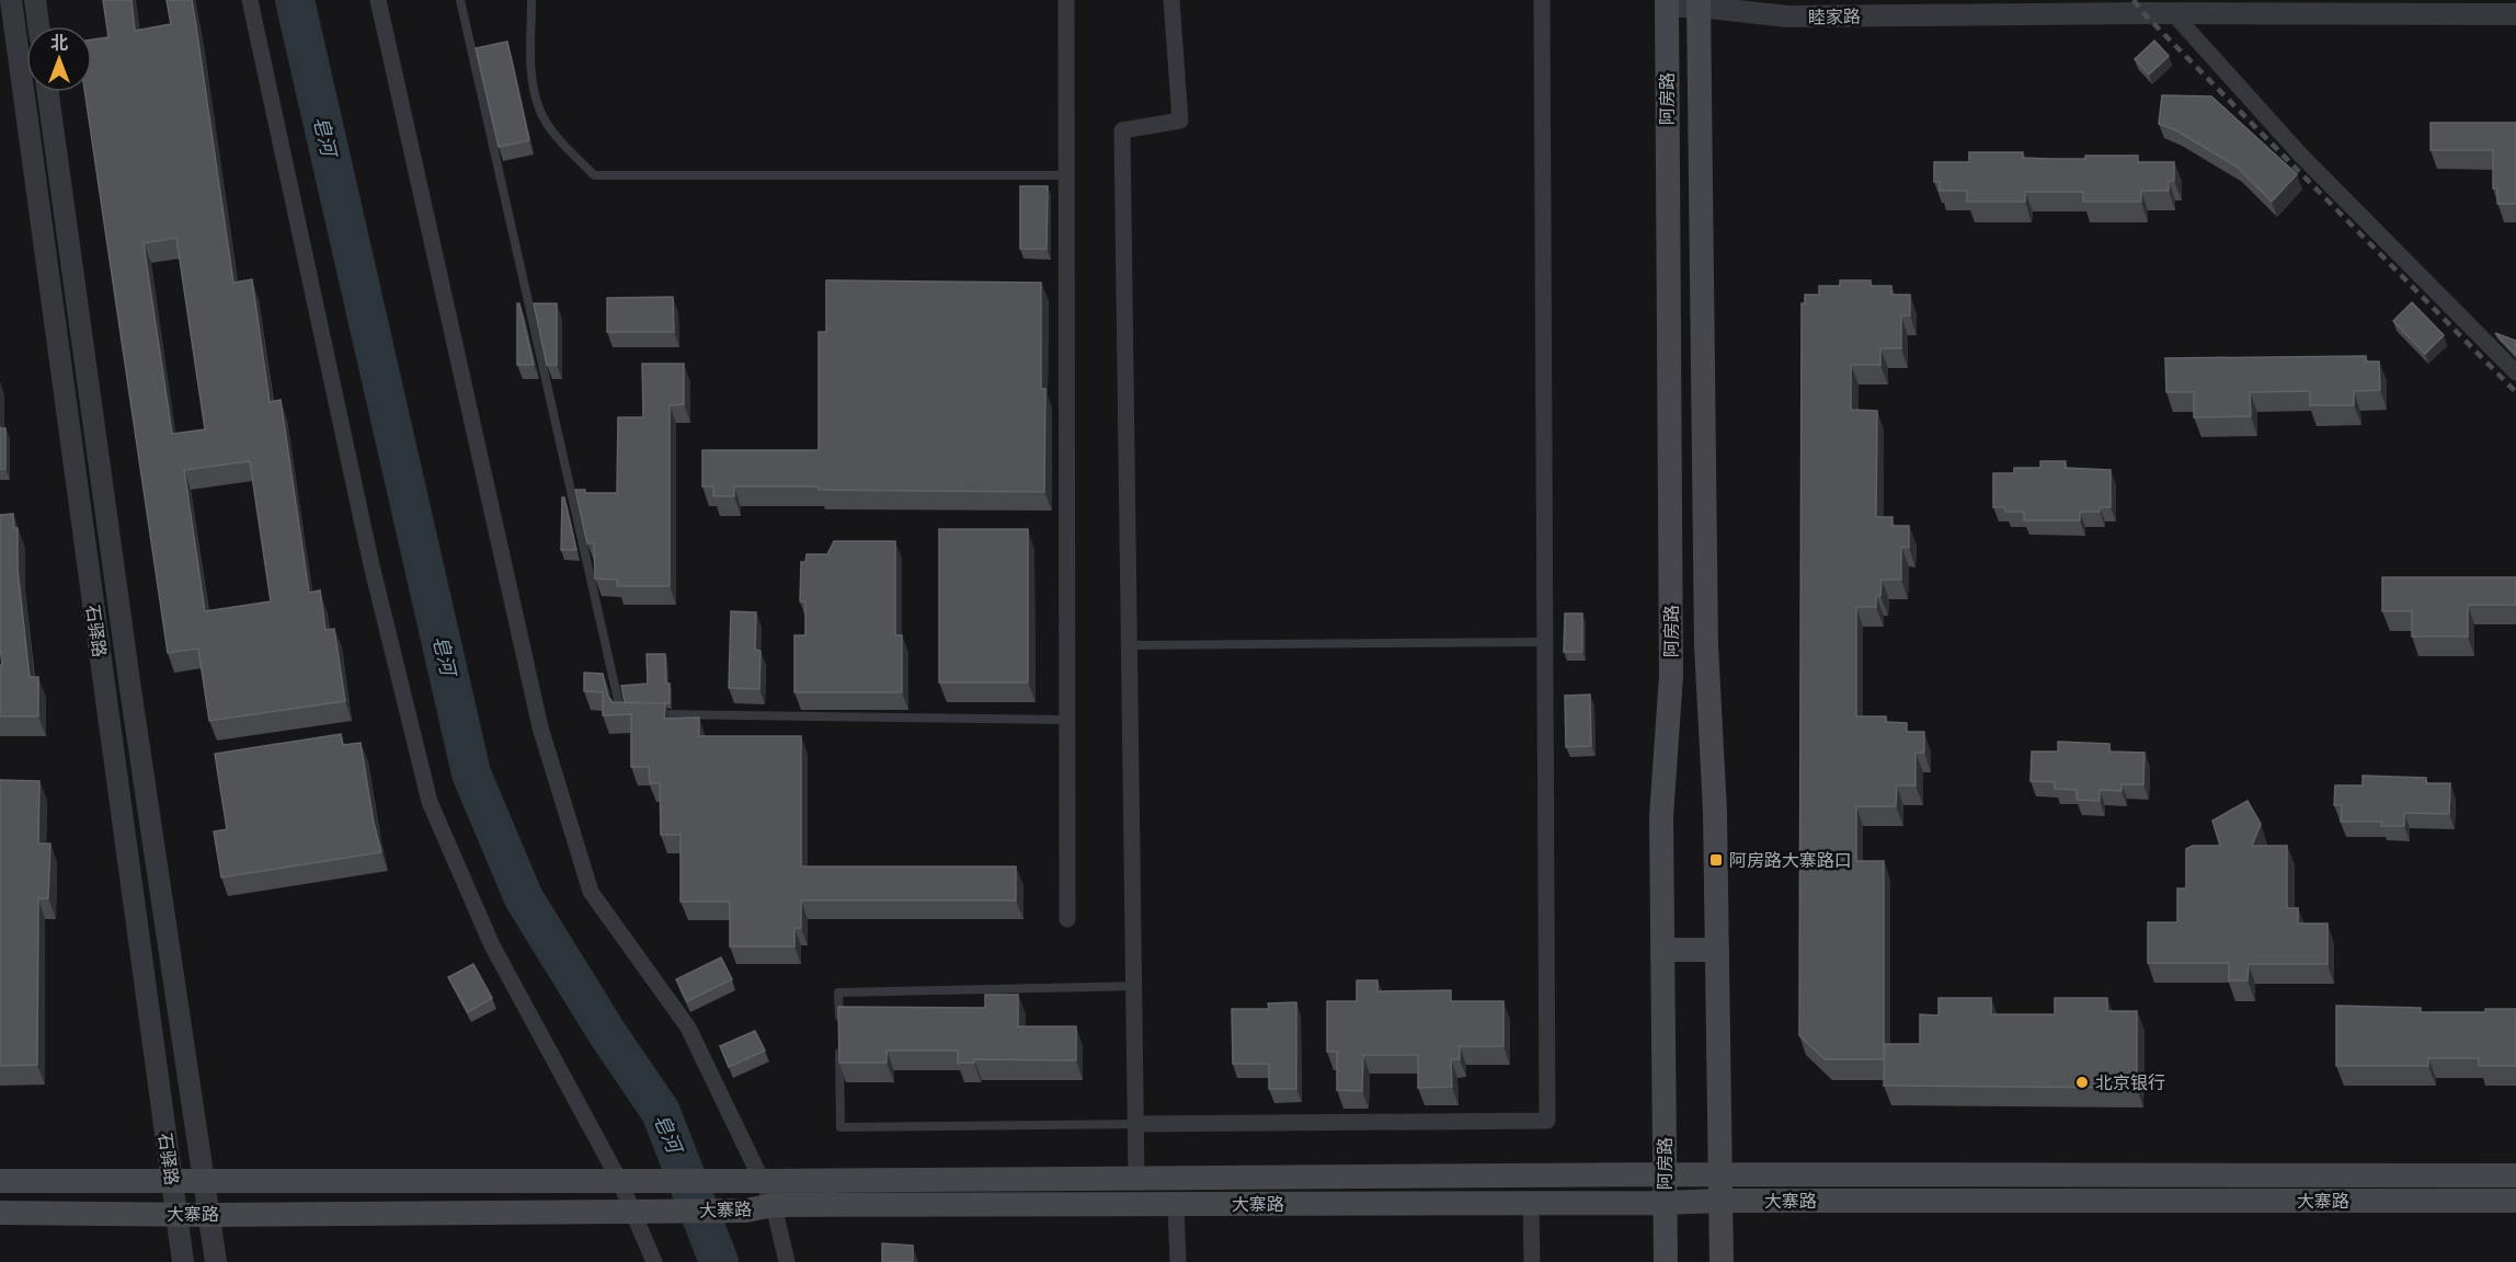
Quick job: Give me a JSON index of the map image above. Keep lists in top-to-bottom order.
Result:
{
  "streets": {
    "main road": ["阿房路", "大寨路"],
    "street": ["睦家路", "石驿路"]
  },
  "crossings": [
    ["睦家路", "阿房路"],
    ["阿房路", "大寨路"],
    ["石驿路", "大寨路"]
  ],
  "water": ["皂河"],
  "places": {
    "transit": ["阿房路大寨路口"],
    "other": ["北京银行"]
  },
  "north": "top"
}
